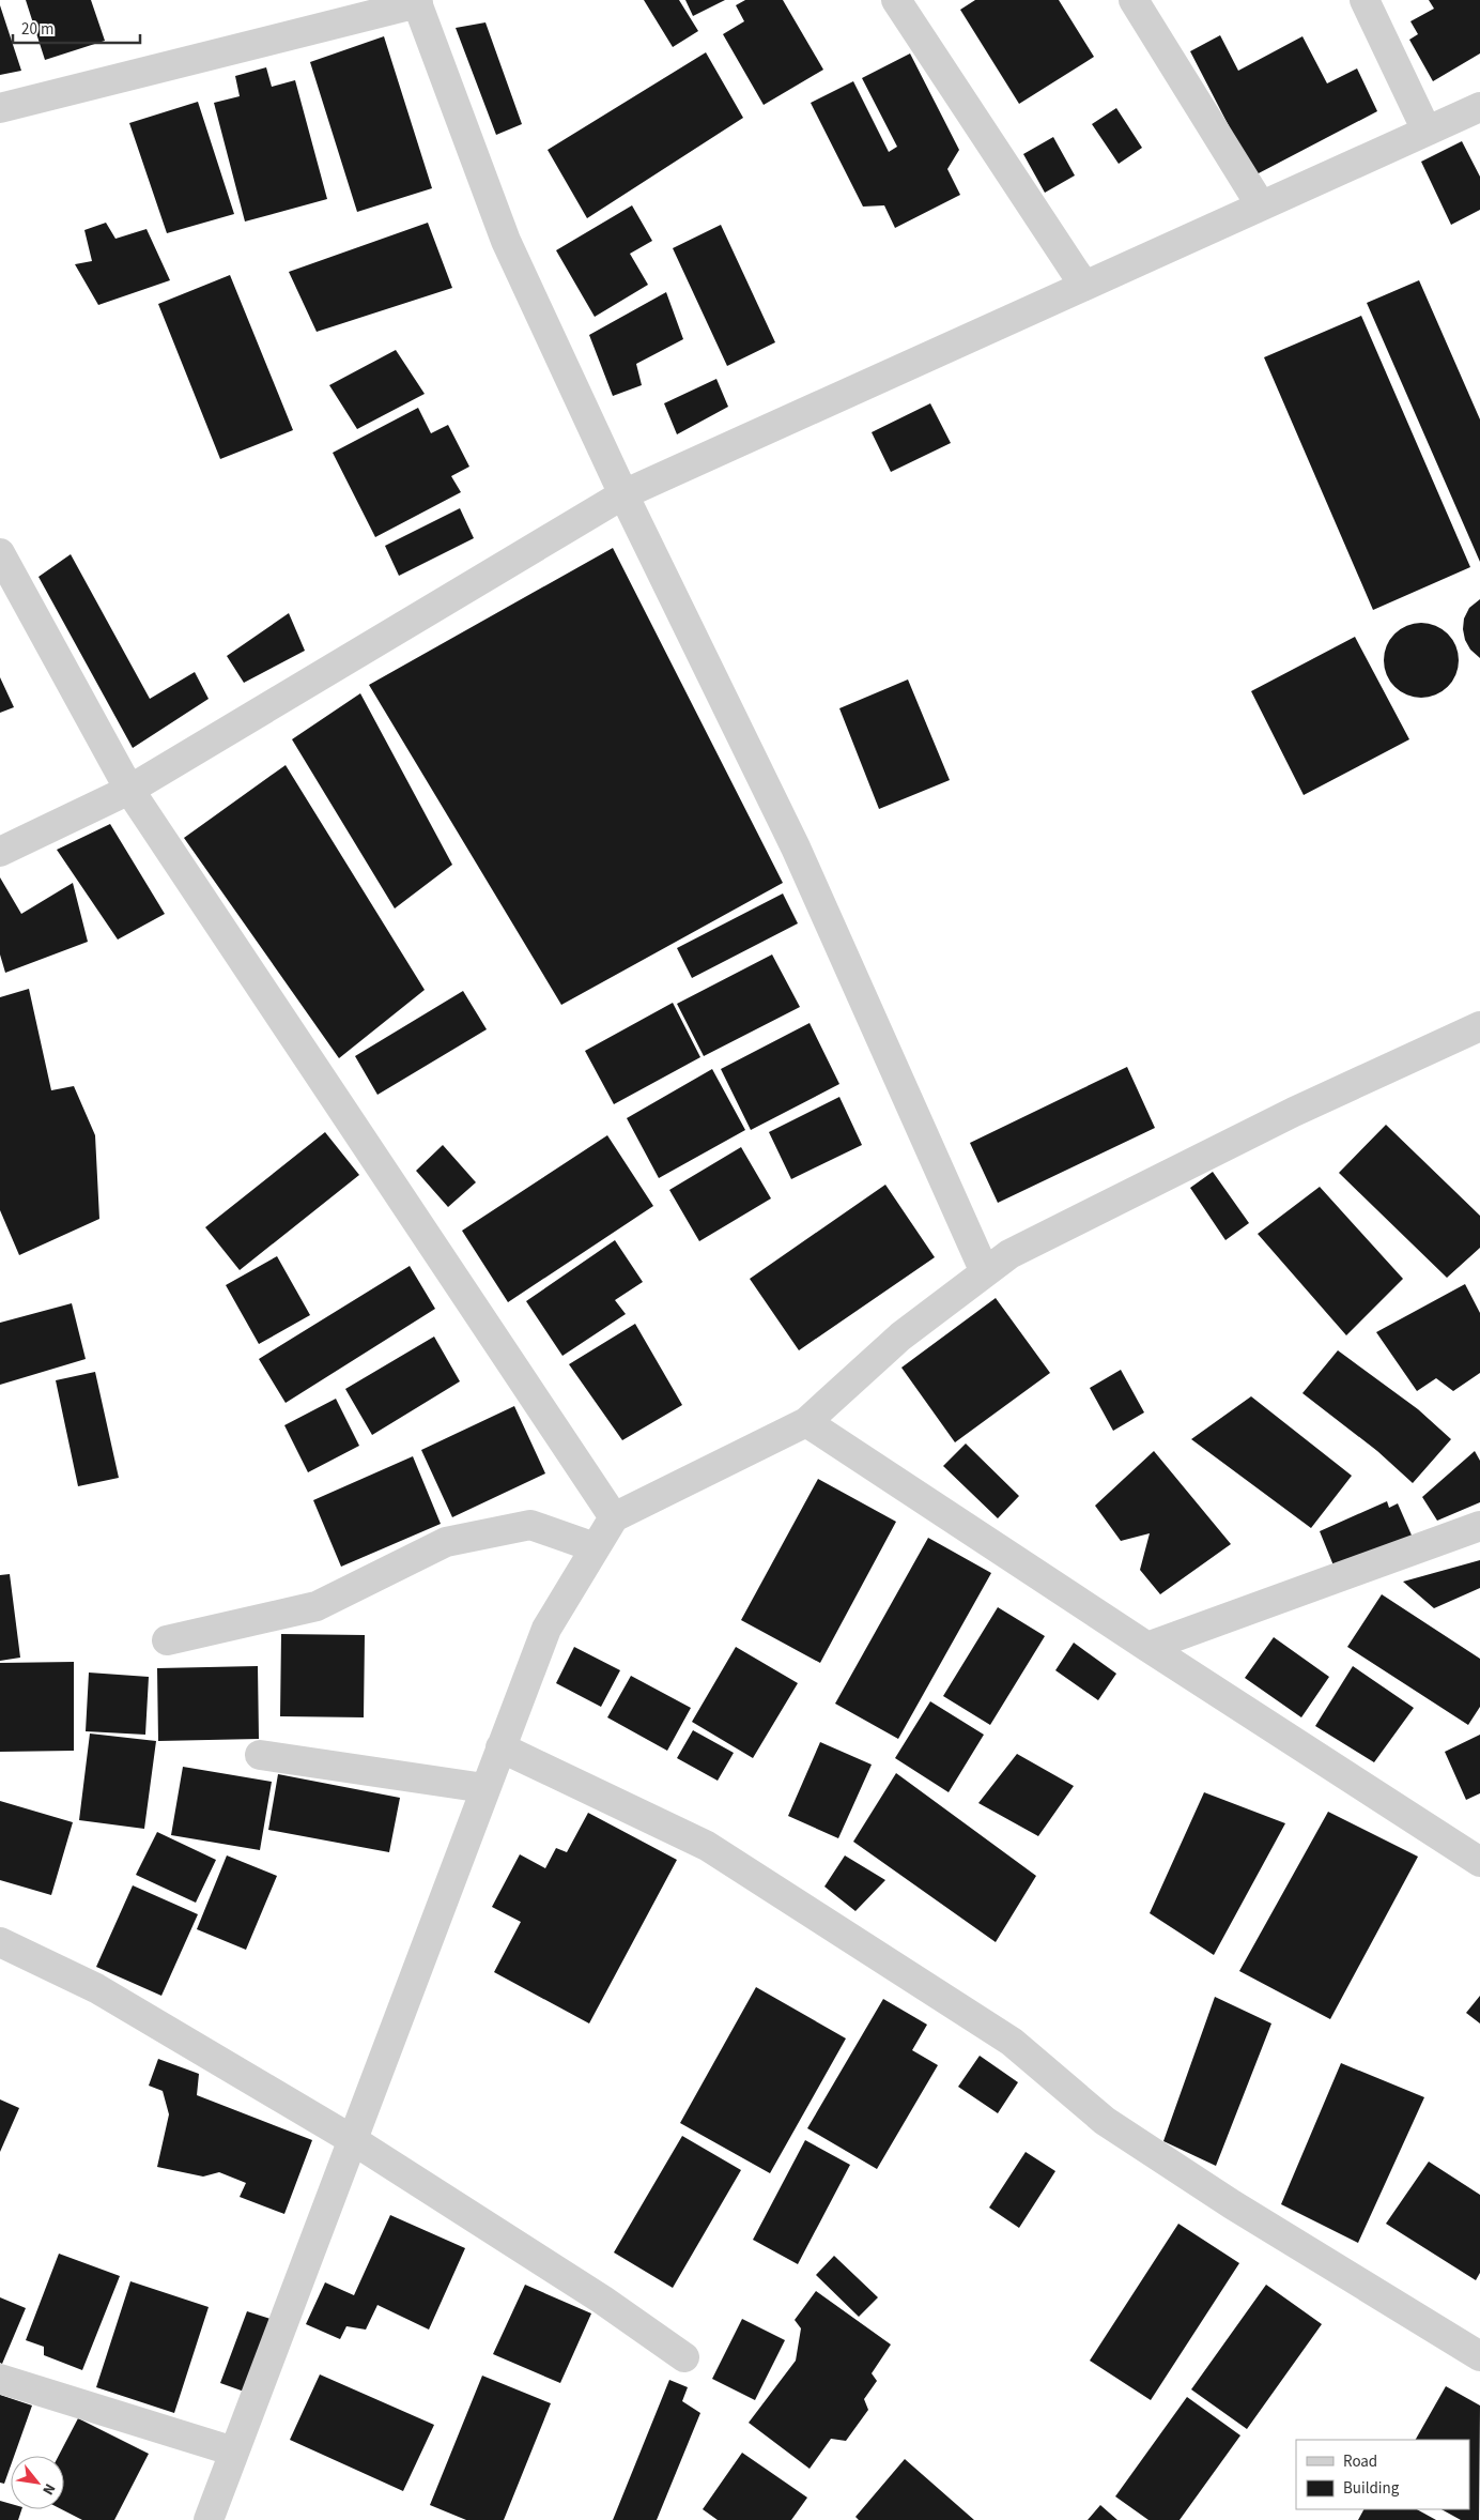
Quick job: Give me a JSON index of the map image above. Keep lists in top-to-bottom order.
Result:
{
  "legend": ["Road", "Building"],
  "scale_bar": "20 m",
  "north": "bottom right"
}
